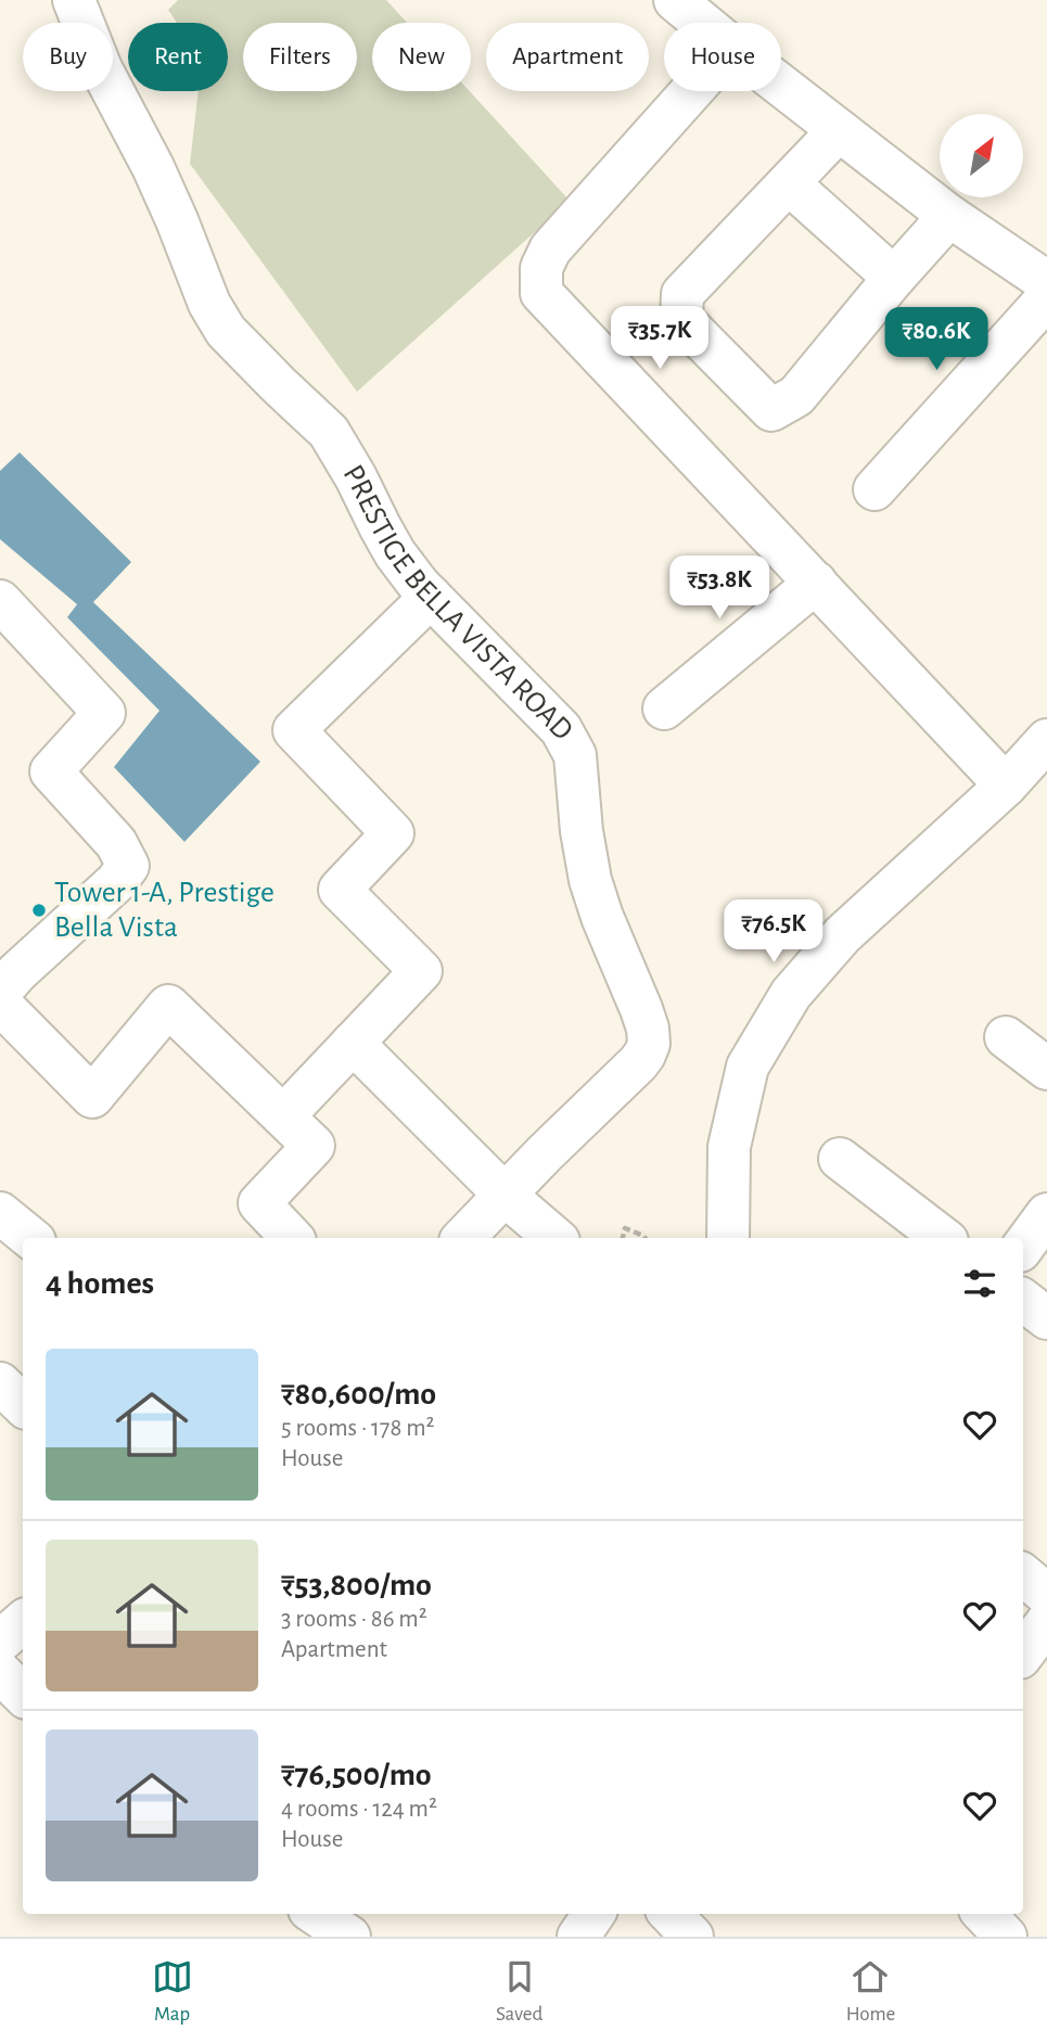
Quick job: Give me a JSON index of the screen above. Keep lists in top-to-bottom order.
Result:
{
  "streets": {
    "street": ["PRESTIGE BELLA VISTA ROAD"]
  },
  "places": ["Tower 1-A, Prestige Bella Vista"],
  "north": "top right",
  "page": {
    "chip": [
      "Buy",
      "Rent",
      "Filters",
      "New",
      "Apartment",
      "House"
    ],
    "price": [
      "₹35.7K",
      "₹80.6K",
      "₹53.8K",
      "₹76.5K"
    ],
    "heading": "4 homes",
    "list": [
      {
        "name": "₹80,600/mo",
        "note": "5 rooms · 178 m² · House"
      },
      {
        "name": "₹53,800/mo",
        "note": "3 rooms · 86 m² · Apartment"
      },
      {
        "name": "₹76,500/mo",
        "note": "4 rooms · 124 m² · House"
      }
    ],
    "tabs": ["Map", "Saved", "Home"]
  }
}
